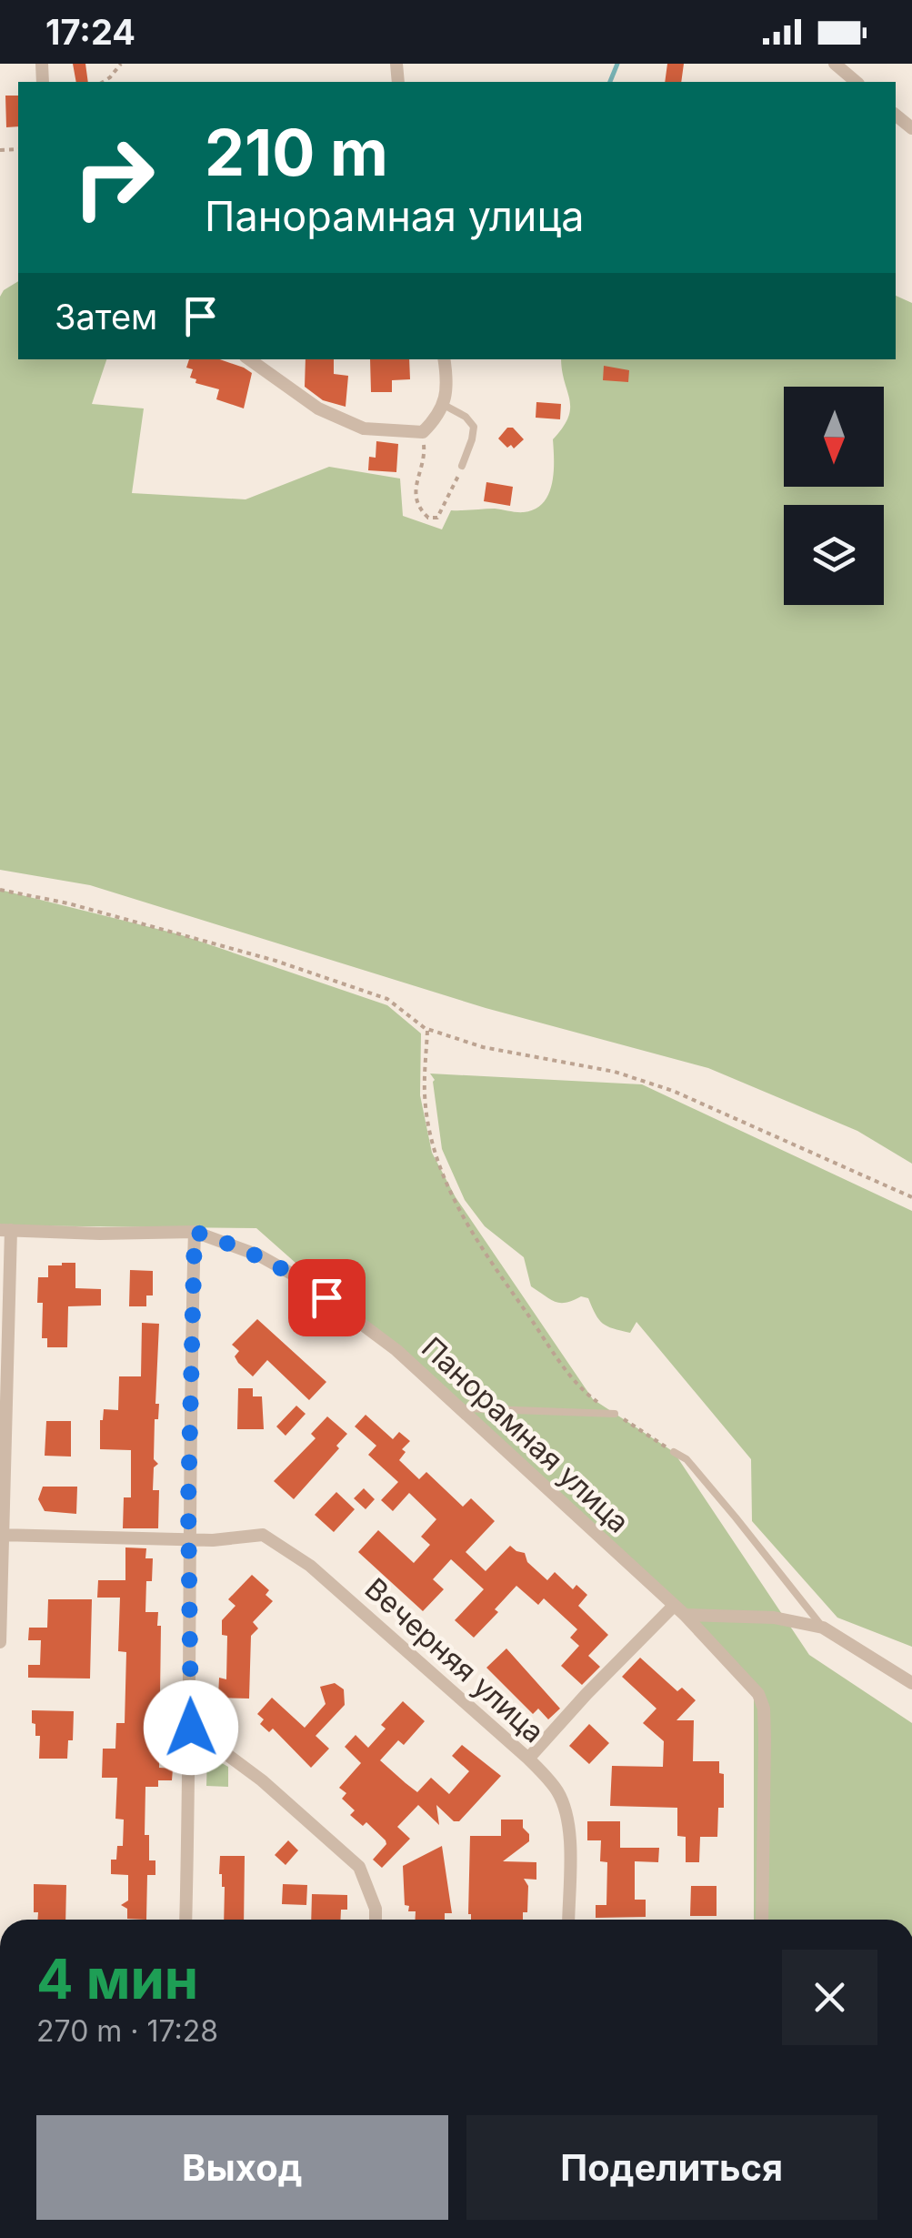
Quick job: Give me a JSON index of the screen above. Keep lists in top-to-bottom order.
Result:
{
  "streets": {
    "street": ["Панорамная улица", "Вечерняя улица"]
  },
  "north": "bottom",
  "page": {
    "status": "17:24",
    "turn": ["210 m", "Панорамная улица"],
    "then": "Затем",
    "heading": ["4 мин", "270 m · 17:28"],
    "buttons": ["Выход", "Поделиться"]
  }
}
